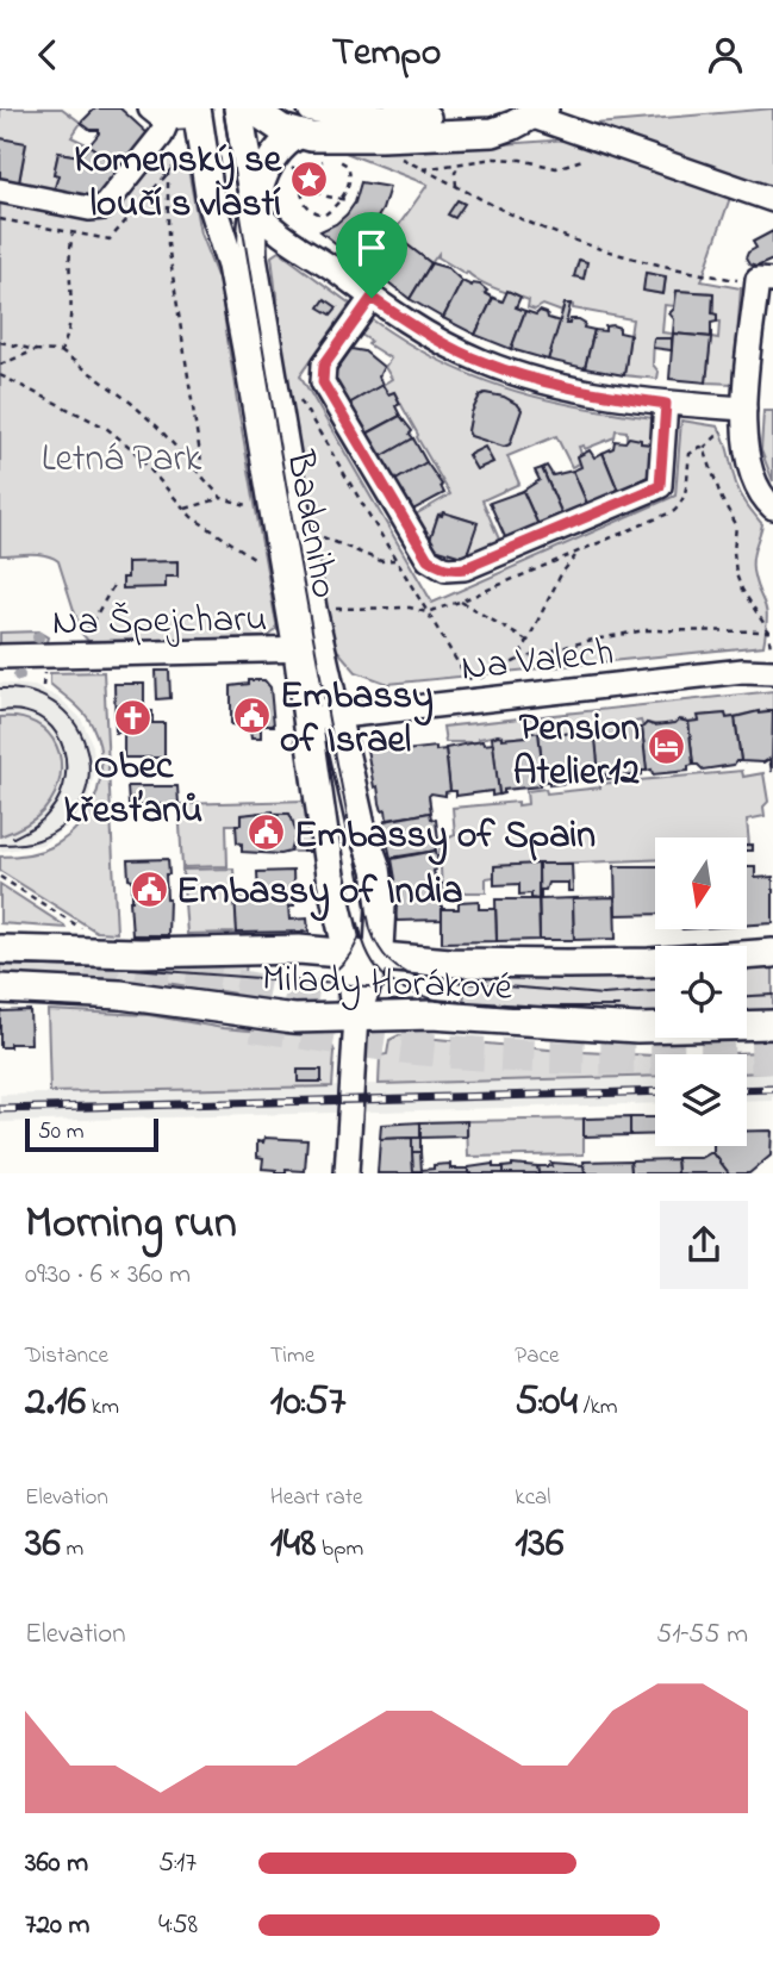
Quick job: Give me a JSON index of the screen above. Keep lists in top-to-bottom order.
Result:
{
  "streets": {
    "main road": ["Badeniho", "Milady Horákové"],
    "street": ["Na Špejcharu", "Na Valech"]
  },
  "crossings": [
    ["Badeniho", "Na Špejcharu"],
    ["Badeniho", "Na Valech"],
    ["Badeniho", "Milady Horákové"]
  ],
  "parks": ["Letná Park"],
  "places": {
    "place": ["Komenský se loučí s vlastí"],
    "public building": ["Embassy of Israel", "Embassy of Spain", "Embassy of India"],
    "church": ["Obec křesťanů"],
    "hotel": ["Pension Atelier12"]
  },
  "scale_bar": "50 m",
  "north": "bottom",
  "page": {
    "header": "Tempo",
    "scale": "50 m",
    "heading": ["Morning run", "09:30 · 6 × 360 m"],
    "stats": [
      ["Distance", "2.16 km"],
      ["Time", "10:57"],
      ["Pace", "5:04 /km"],
      ["Elevation", "36 m"],
      ["Heart rate", "148 bpm"],
      ["kcal", "136"]
    ],
    "chart": ["Elevation", "51–55 m"],
    "list": [
      {
        "name": "360 m",
        "note": "5:17"
      },
      {
        "name": "720 m",
        "note": "4:58"
      }
    ]
  }
}
